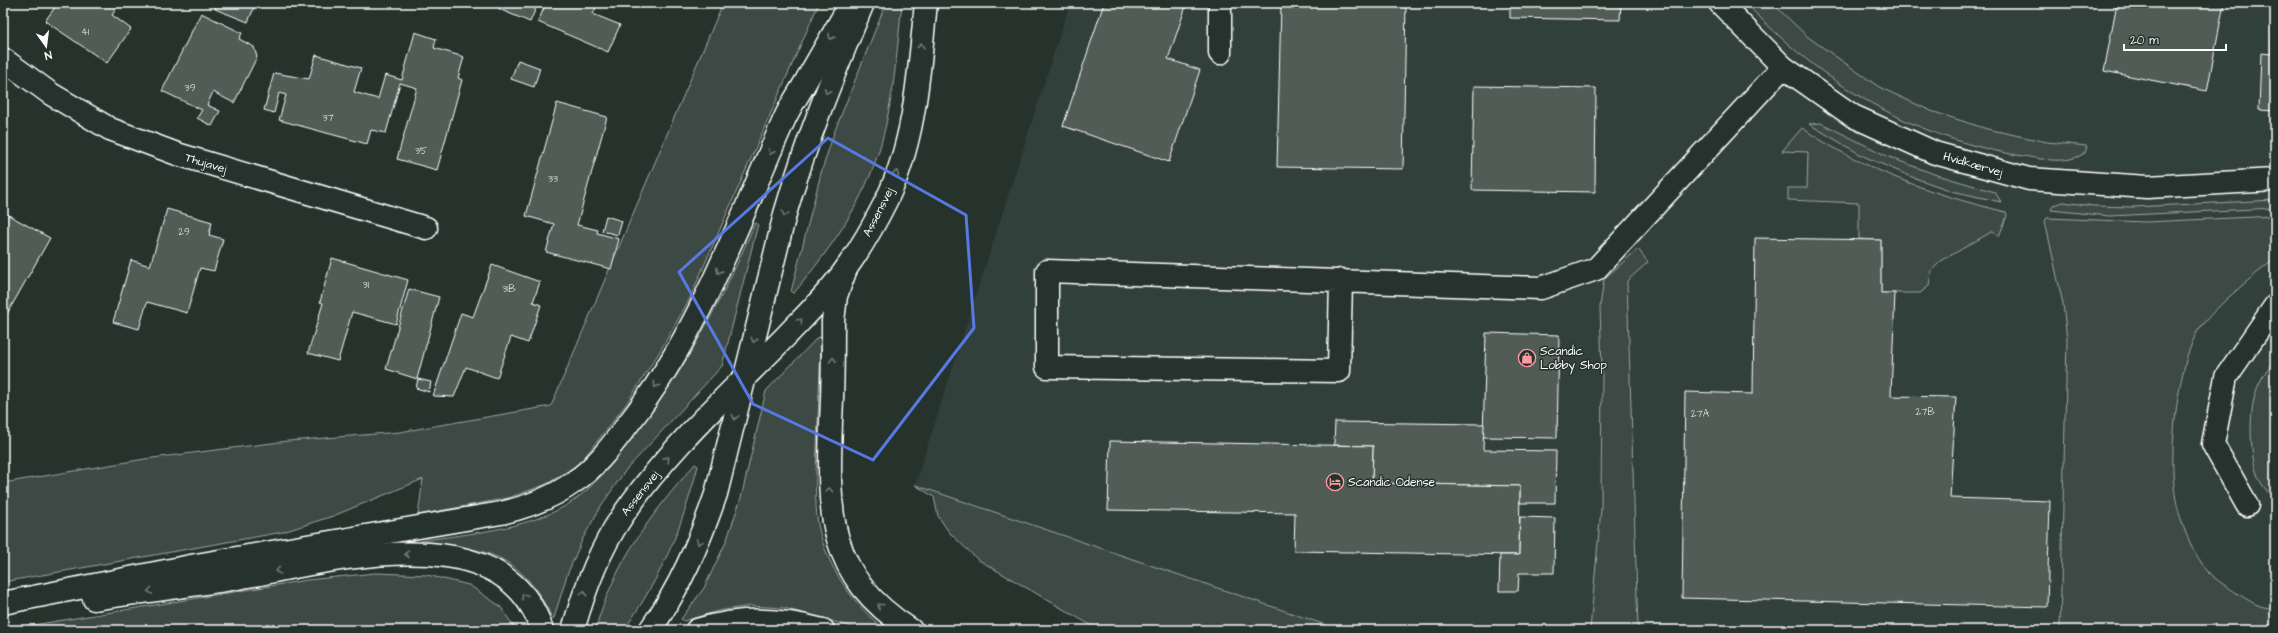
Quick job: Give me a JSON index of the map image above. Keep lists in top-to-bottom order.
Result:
{
  "streets": {
    "main road": ["Thujavej", "Hvidkærvej", "Assensvej"]
  },
  "places": {
    "shop": ["Scandic Lobby Shop"],
    "hotel": ["Scandic Odense"]
  },
  "house_numbers": [
    "41",
    "39",
    "37",
    "35",
    "33",
    "29",
    "31",
    "31B",
    "27B",
    "27A"
  ],
  "scale_bar": "20 m",
  "north": "bottom"
}
